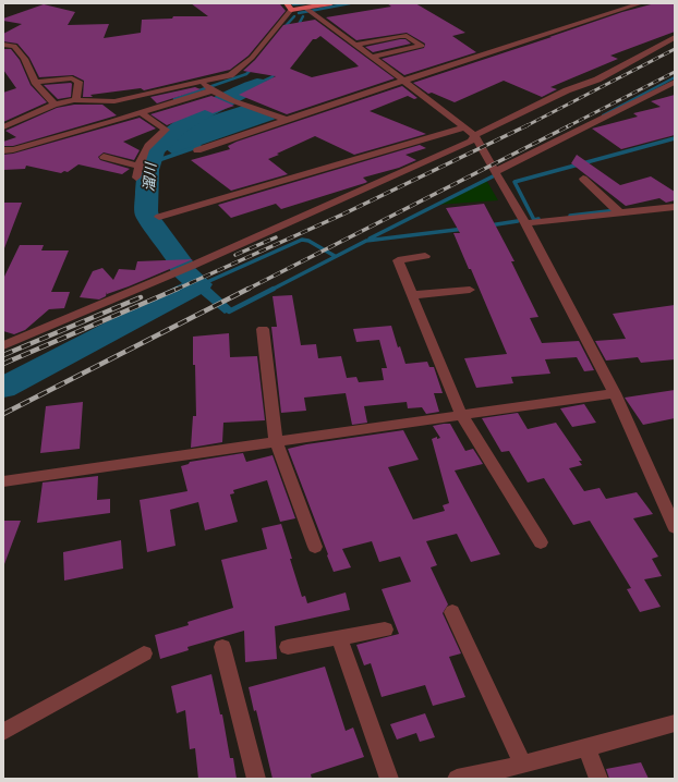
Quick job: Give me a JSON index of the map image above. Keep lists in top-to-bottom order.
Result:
{
  "water": ["溜川"]
}
